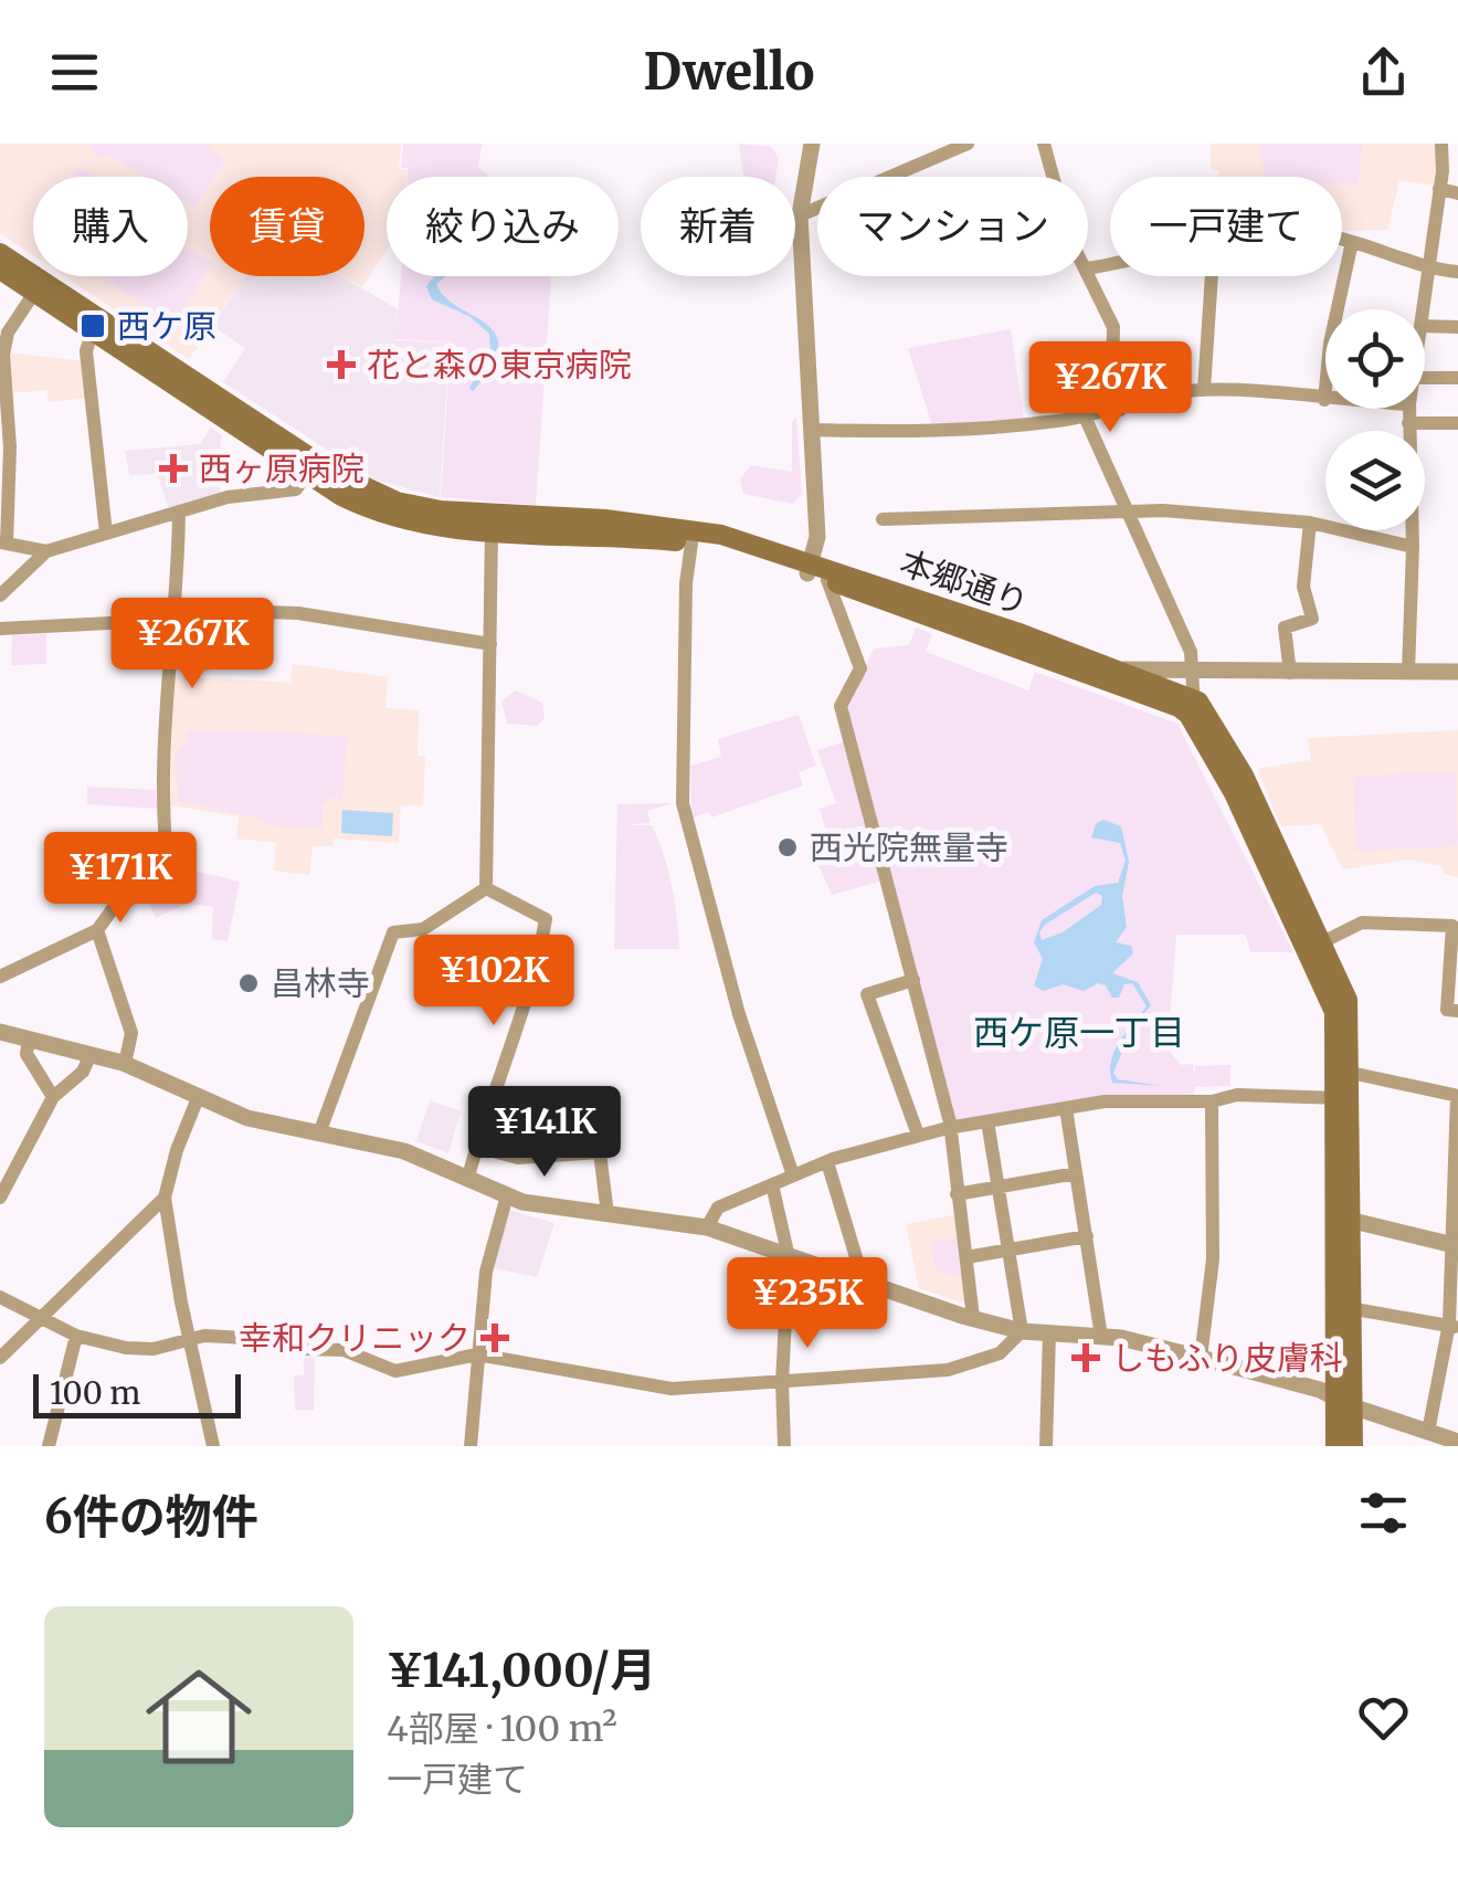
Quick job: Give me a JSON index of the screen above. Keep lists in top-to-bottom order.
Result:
{
  "streets": {
    "main road": ["本郷通り"]
  },
  "districts": ["西ケ原一丁目"],
  "places": {
    "transit": ["西ケ原"],
    "health": [
      "花と森の東京病院",
      "西ヶ原病院",
      "幸和クリニック",
      "しもふり皮膚科"
    ],
    "other": ["西光院無量寺", "昌林寺"]
  },
  "scale_bar": "100 m",
  "page": {
    "header": "Dwello",
    "chip": [
      "購入",
      "賃貸",
      "絞り込み",
      "新着",
      "マンション",
      "一戸建て"
    ],
    "price": [
      "¥267K",
      "¥267K",
      "¥171K",
      "¥102K",
      "¥141K",
      "¥235K"
    ],
    "scale": "100 m",
    "heading": "6件の物件",
    "list": [
      {
        "name": "¥141,000/月",
        "note": "4部屋 · 100 m² · 一戸建て"
      }
    ]
  }
}
